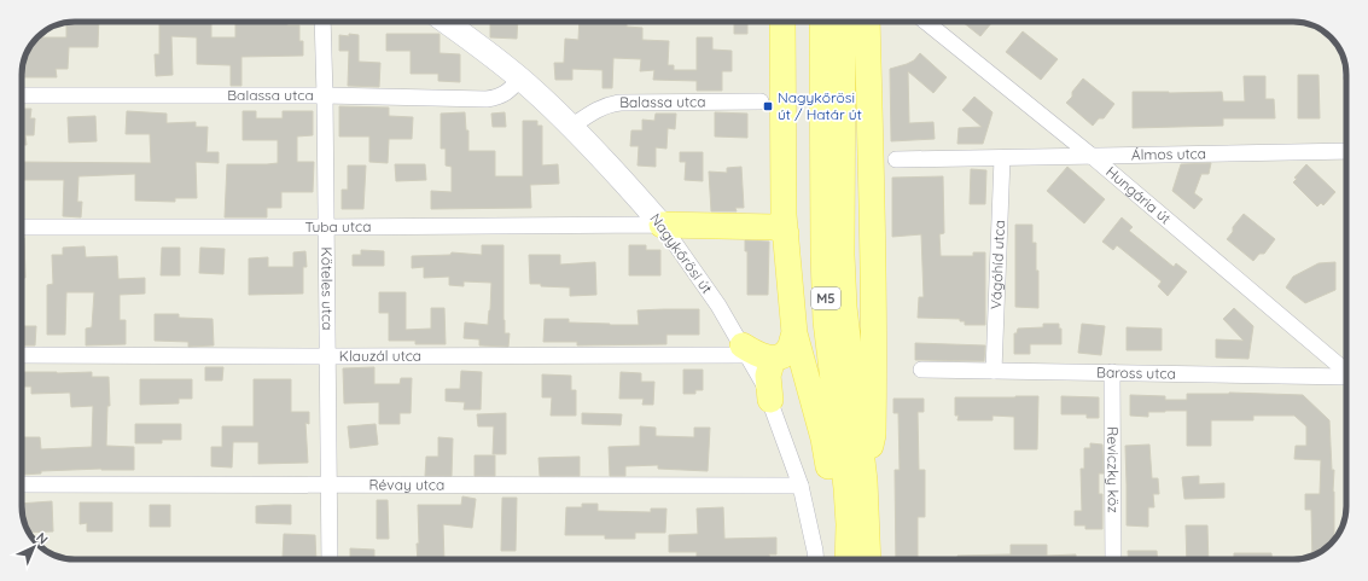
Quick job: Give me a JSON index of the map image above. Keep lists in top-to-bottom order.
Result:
{
  "streets": {
    "main road": ["M5"],
    "street": [
      "Balassa utca",
      "Álmos utca",
      "Hungária út",
      "Tuba utca",
      "Nagykőrösi út",
      "Vágóhíd utca",
      "Köteles utca",
      "Klauzál utca",
      "Baross utca",
      "Reviczky köz",
      "Révay utca"
    ]
  },
  "crossings": [
    ["Balassa utca", "Nagykőrösi út"],
    ["Balassa utca", "Köteles utca"],
    ["Álmos utca", "Hungária út"],
    ["Álmos utca", "Vágóhíd utca"],
    ["Tuba utca", "Nagykőrösi út"],
    ["Tuba utca", "Köteles utca"],
    ["Nagykőrösi út", "Klauzál utca"],
    ["Nagykőrösi út", "Révay utca"],
    ["Vágóhíd utca", "Baross utca"],
    ["Köteles utca", "Klauzál utca"],
    ["Köteles utca", "Révay utca"],
    ["Baross utca", "Reviczky köz"]
  ],
  "places": {
    "transit": ["Nagykőrösi út / Határ út"]
  },
  "north": "top right"
}
